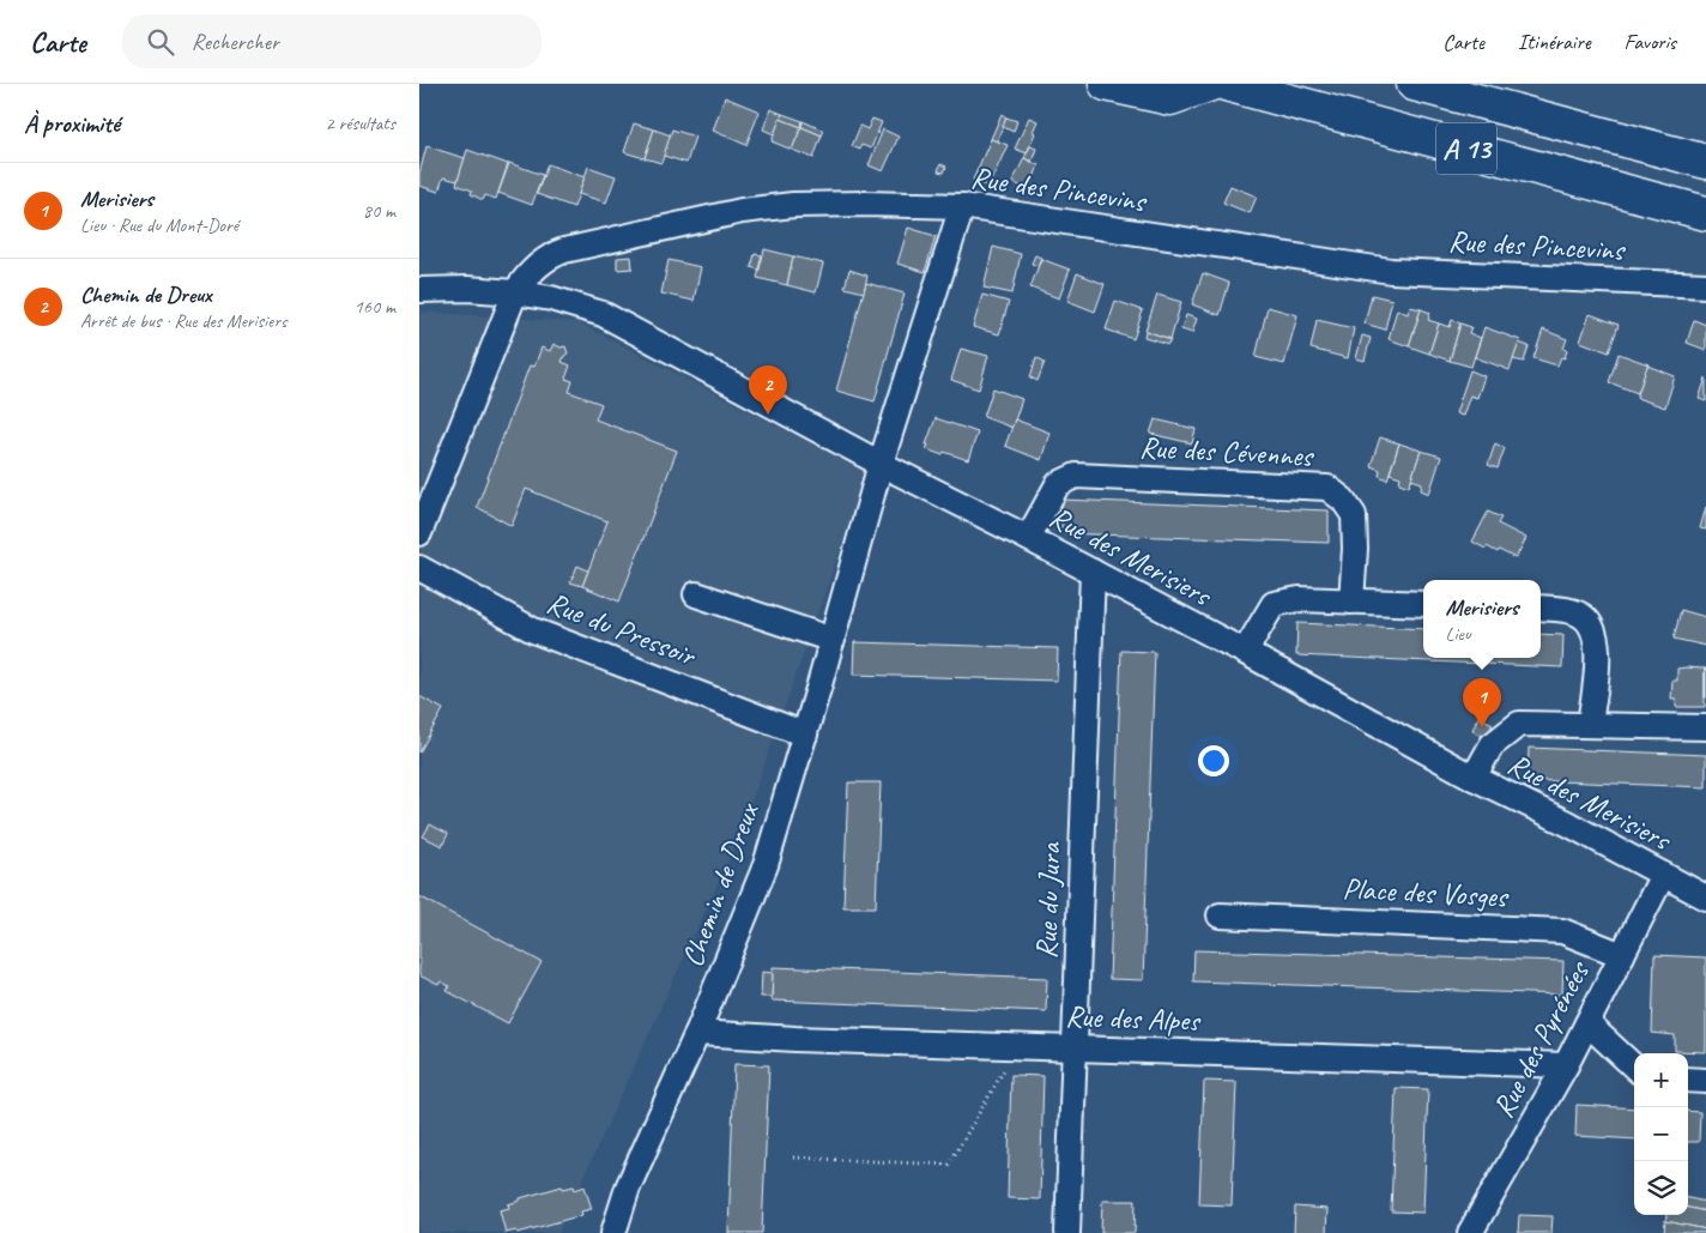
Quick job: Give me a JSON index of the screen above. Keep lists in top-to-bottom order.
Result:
{
  "streets": {
    "highway": ["A 13"],
    "street": [
      "Rue des Pincevins",
      "Rue des Cévennes",
      "Rue des Merisiers",
      "Rue du Pressoir",
      "Chemin de Dreux",
      "Place des Vosges",
      "Rue du Jura",
      "Rue des Alpes",
      "Rue des Pyrénées"
    ]
  },
  "crossings": [
    ["Rue des Pincevins", "Rue des Merisiers"],
    ["Rue des Pincevins", "Chemin de Dreux"],
    ["Rue des Cévennes", "Rue des Merisiers"],
    ["Rue des Merisiers", "Chemin de Dreux"],
    ["Rue des Merisiers", "Rue du Jura"],
    ["Rue des Merisiers", "Rue des Pyrénées"],
    ["Rue du Pressoir", "Chemin de Dreux"],
    ["Chemin de Dreux", "Rue des Alpes"],
    ["Place des Vosges", "Rue des Pyrénées"],
    ["Rue du Jura", "Rue des Alpes"],
    ["Rue des Alpes", "Rue des Pyrénées"]
  ],
  "page": {
    "header": "Carte",
    "search": "Rechercher",
    "nav": ["Carte", "Itinéraire", "Favoris"],
    "heading": ["À proximité", "2 résultats"],
    "list": [
      {
        "mark": "1",
        "name": "Merisiers",
        "note": "Lieu · Rue du Mont-Doré",
        "value": "80 m"
      },
      {
        "mark": "2",
        "name": "Chemin de Dreux",
        "note": "Arrêt de bus · Rue des Merisiers",
        "value": "160 m"
      }
    ],
    "pins": ["2", "1"],
    "popup": ["Merisiers", "Lieu"],
    "map_buttons": ["+", "−"]
  }
}
